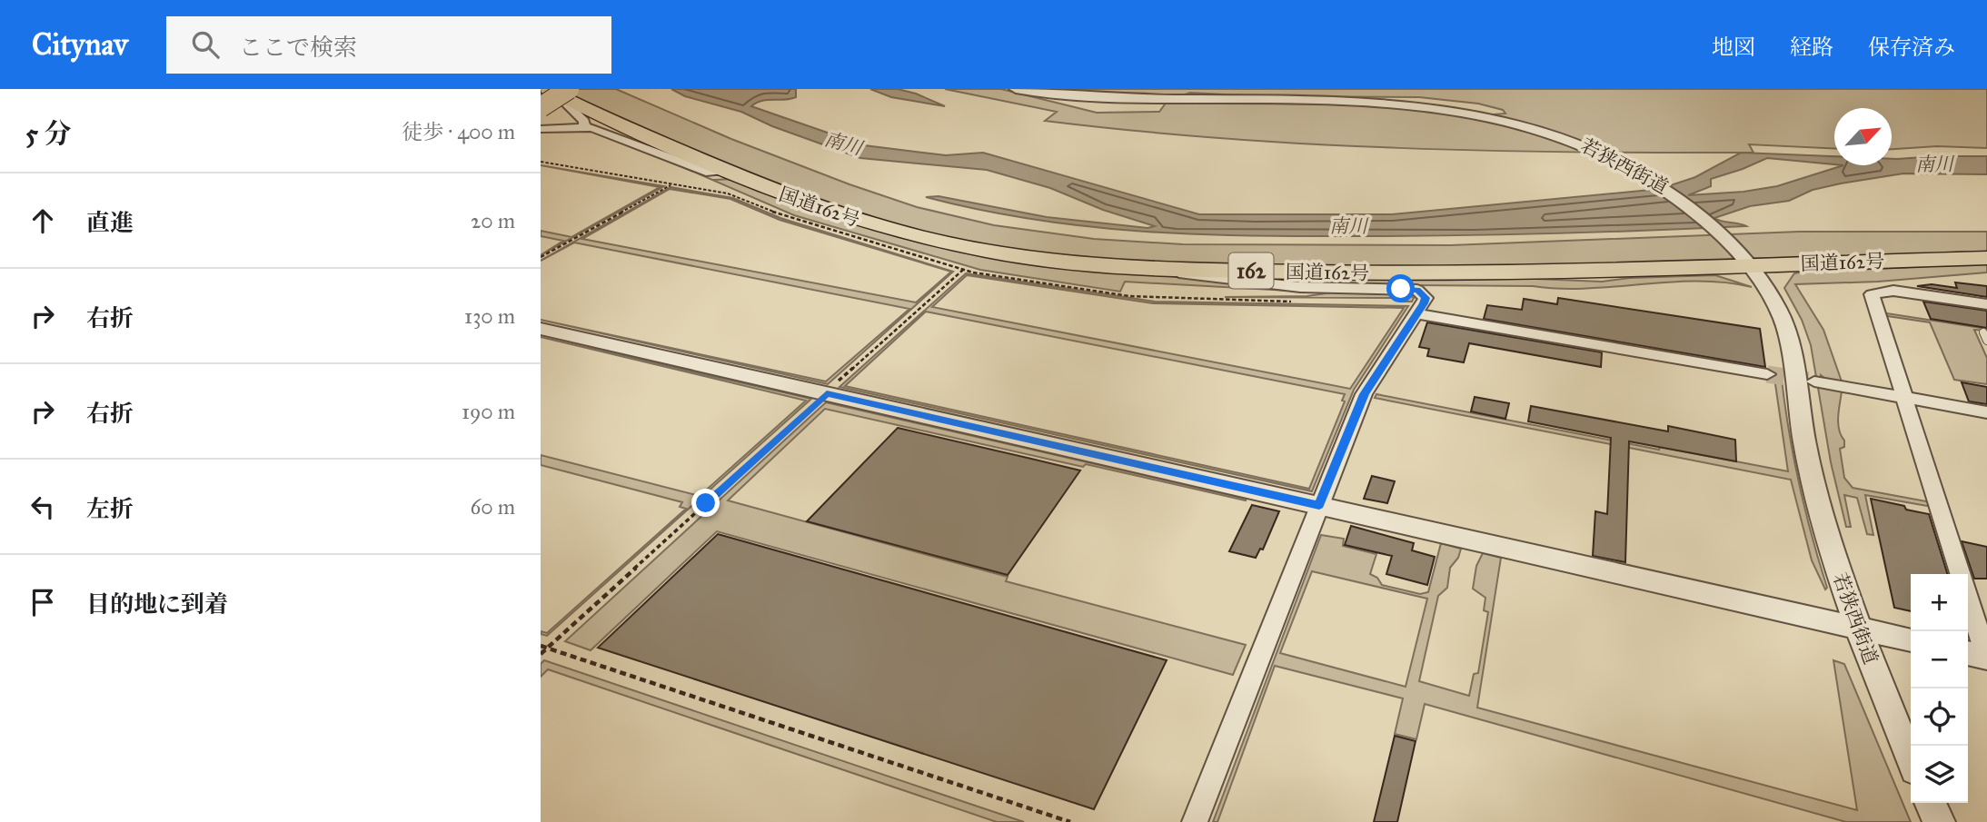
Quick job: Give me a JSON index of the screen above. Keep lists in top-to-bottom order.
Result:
{
  "streets": {
    "highway": ["国道162号", "162"],
    "street": ["若狭西街道"]
  },
  "crossings": [
    ["若狭西街道", "国道162号"]
  ],
  "water": ["南川"],
  "north": "top right",
  "page": {
    "header": "Citynav",
    "search": "ここで検索",
    "nav": ["地図", "経路", "保存済み"],
    "heading": ["5 分", "徒歩 · 400 m"],
    "list": [
      ["直進", "20 m"],
      ["右折", "130 m"],
      ["右折", "190 m"],
      ["左折", "60 m"],
      "目的地に到着"
    ],
    "map_buttons": ["+", "−"]
  }
}
